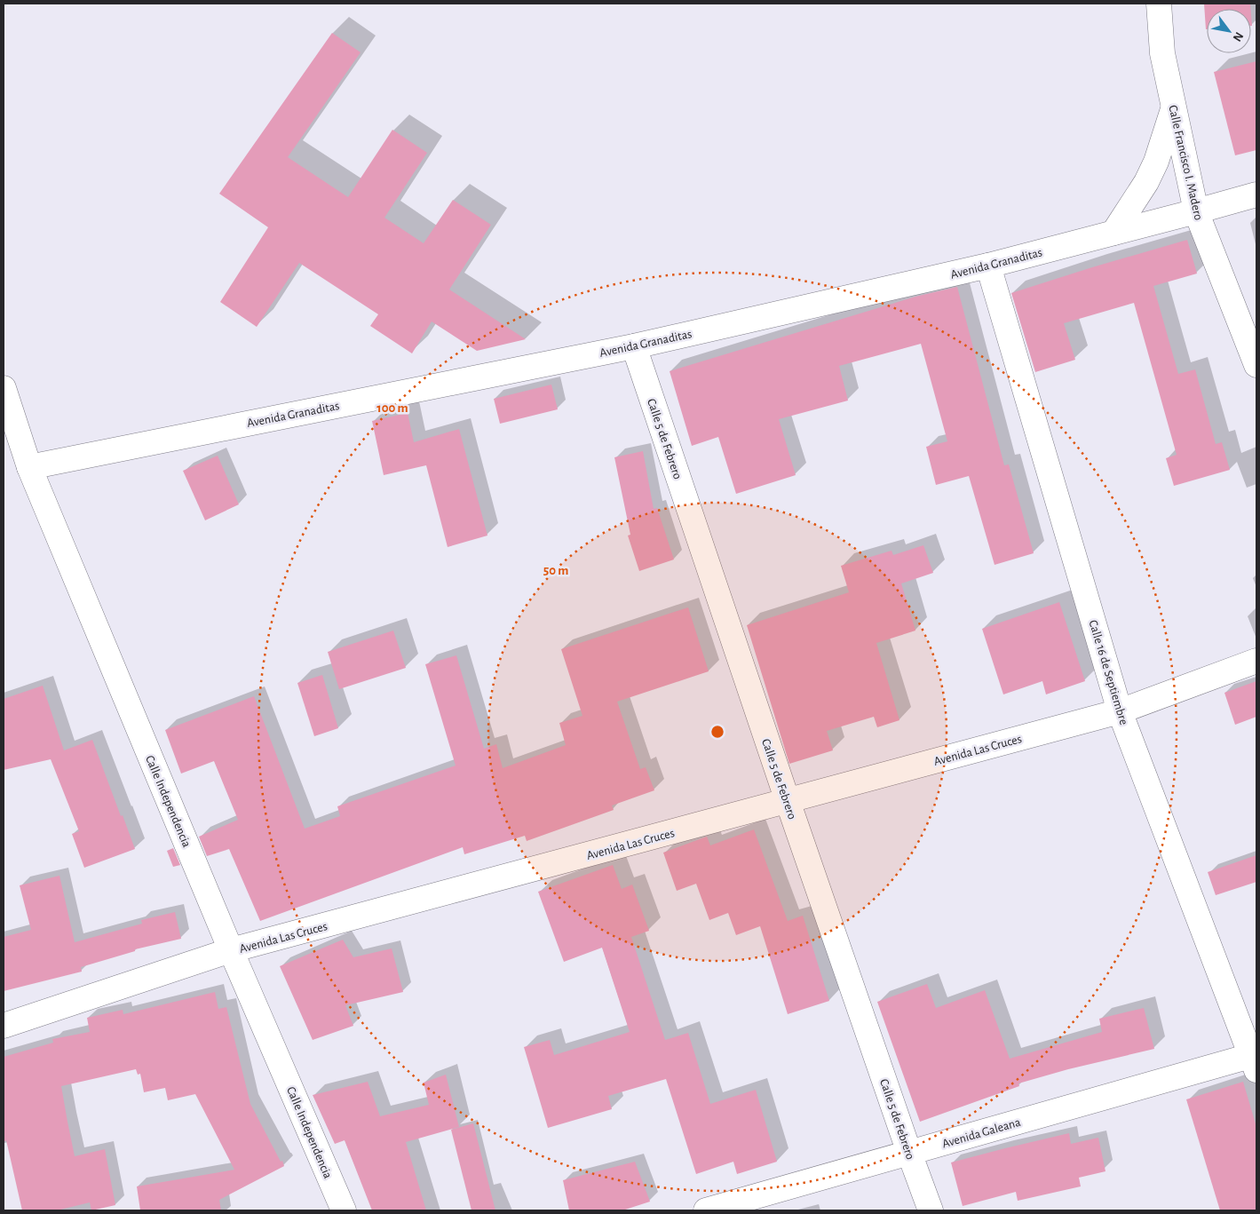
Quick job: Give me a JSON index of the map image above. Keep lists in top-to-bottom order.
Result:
{
  "streets": {
    "street": [
      "Calle Francisco I. Madero",
      "Avenida Granaditas",
      "Calle 5 de Febrero",
      "Calle 16 de Septiembre",
      "Avenida Las Cruces",
      "Calle Independencia",
      "Avenida Galeana"
    ]
  },
  "crossings": [
    ["Calle Francisco I. Madero", "Avenida Granaditas"],
    ["Avenida Granaditas", "Calle 5 de Febrero"],
    ["Avenida Granaditas", "Calle 16 de Septiembre"],
    ["Avenida Granaditas", "Calle Independencia"],
    ["Calle 5 de Febrero", "Avenida Las Cruces"],
    ["Calle 5 de Febrero", "Avenida Galeana"],
    ["Calle 16 de Septiembre", "Avenida Las Cruces"],
    ["Calle 16 de Septiembre", "Avenida Galeana"],
    ["Avenida Las Cruces", "Calle Independencia"]
  ],
  "north": "bottom right",
  "rings": ["100 m", "50 m"]
}
